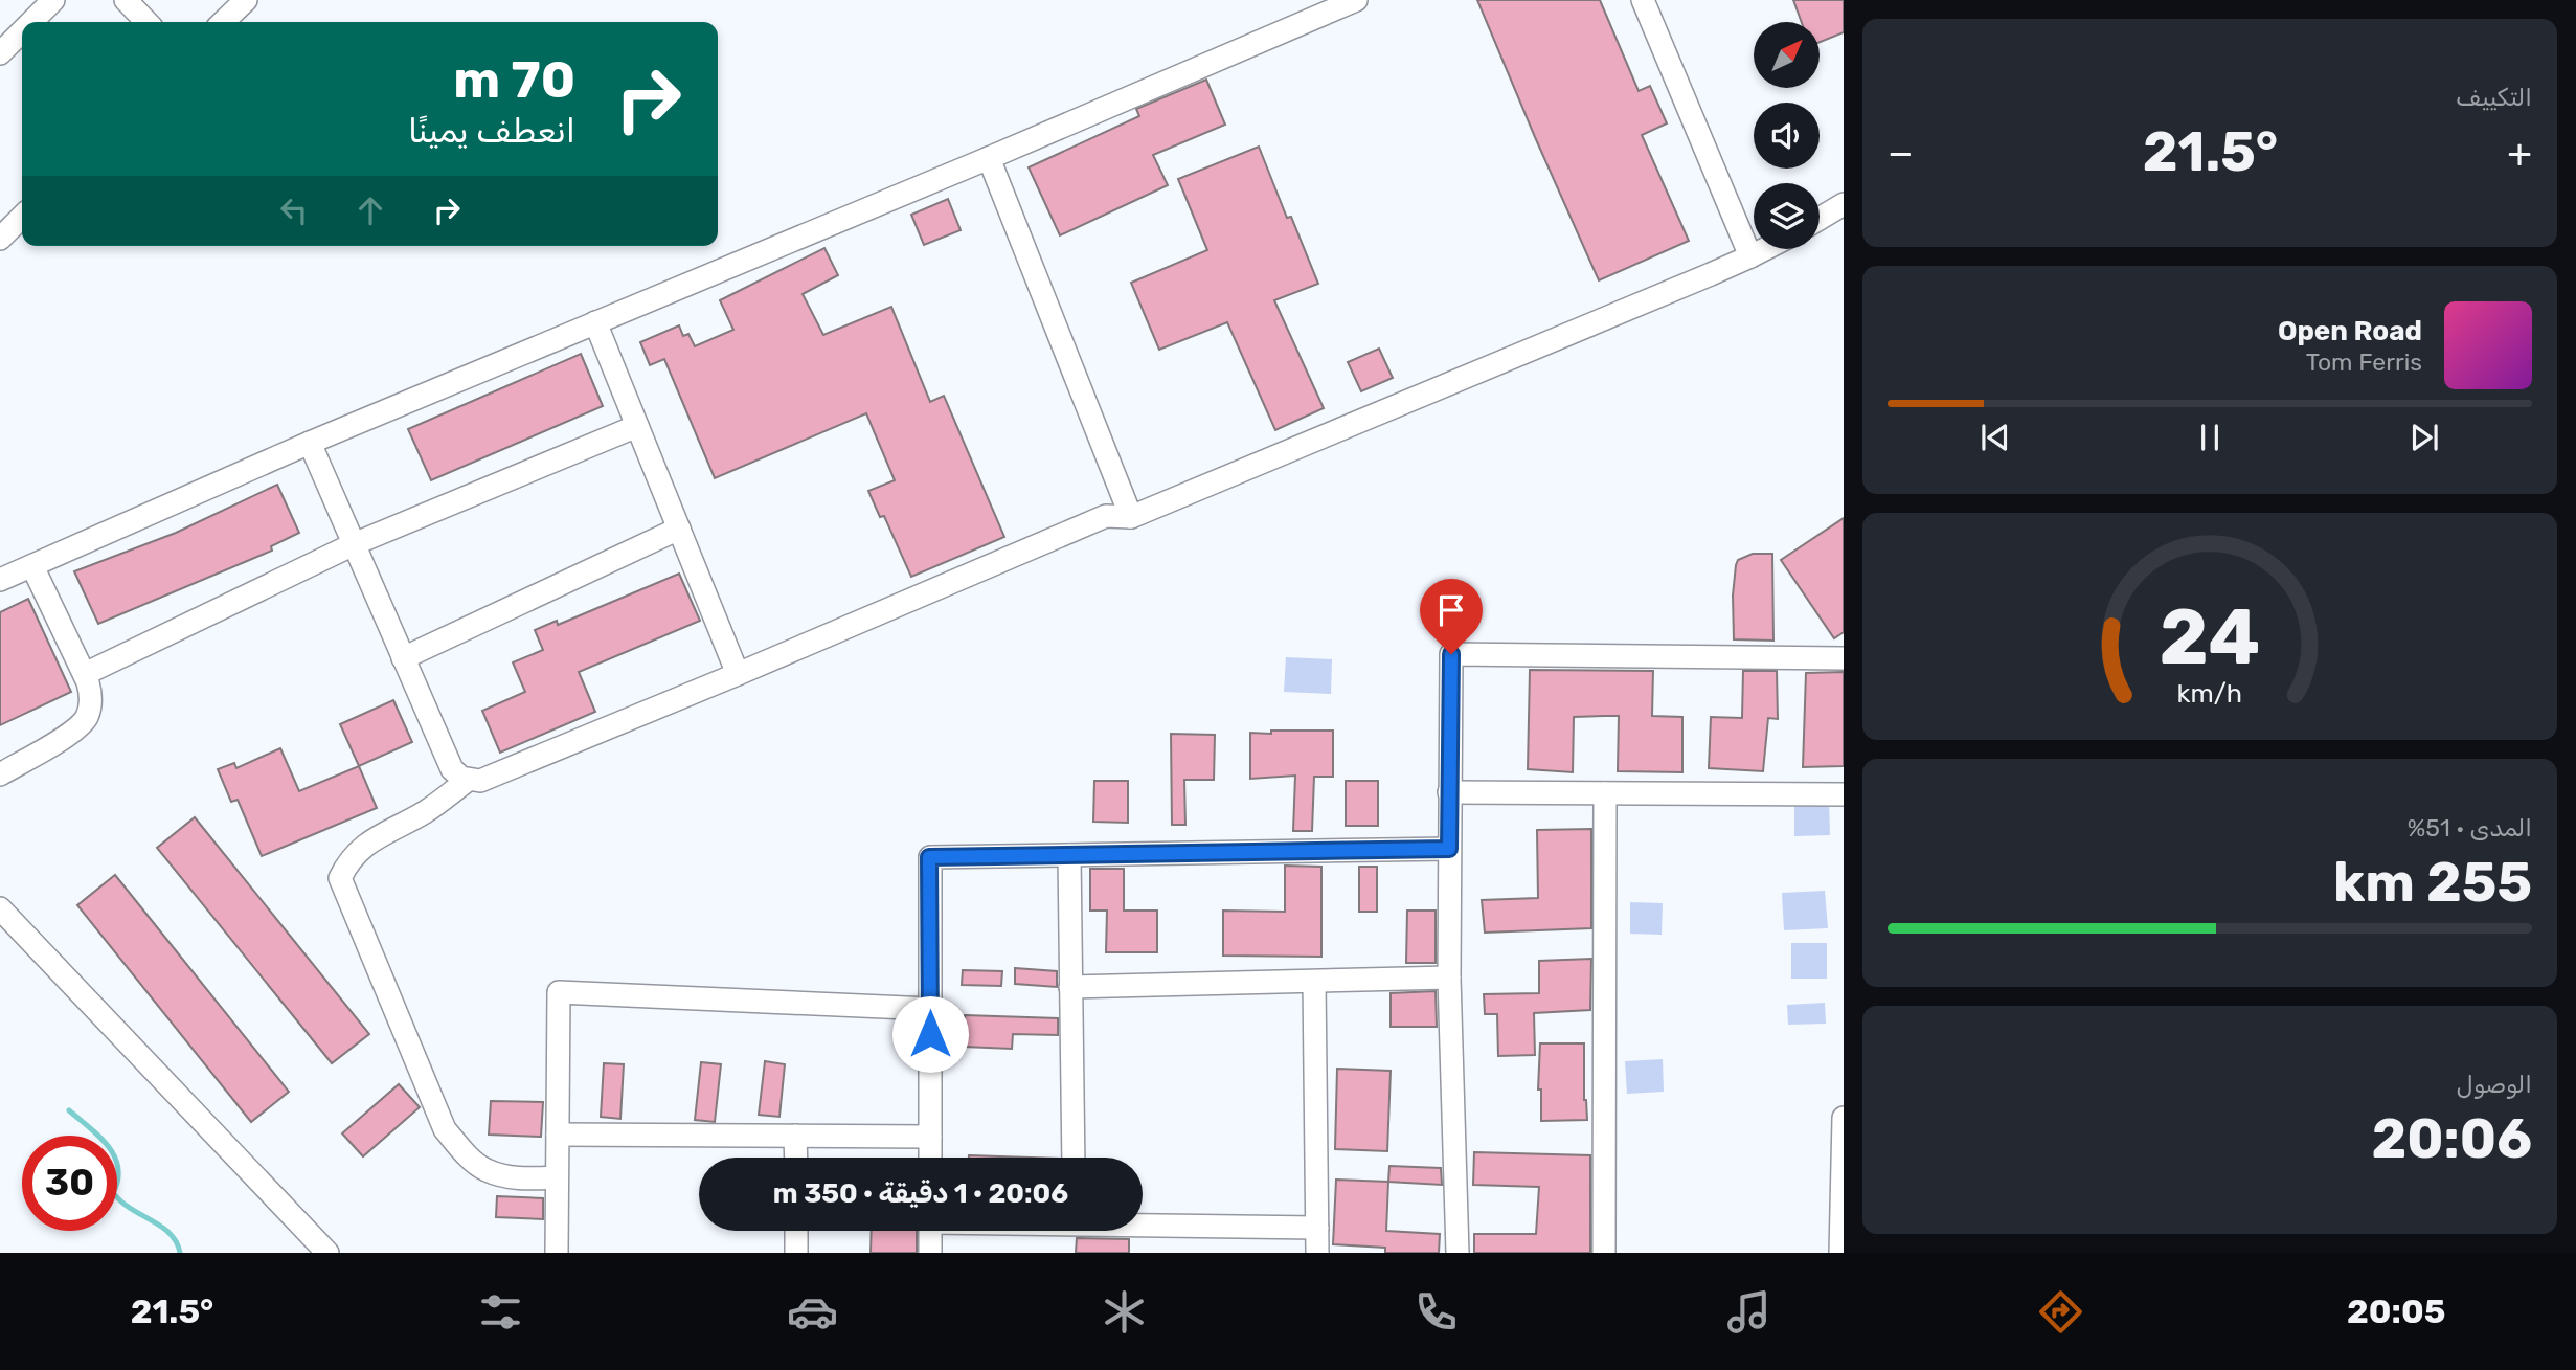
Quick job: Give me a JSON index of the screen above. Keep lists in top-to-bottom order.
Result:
{
  "north": "top right",
  "page": {
    "tile": [
      "التكييف",
      ["المدى · 51%", "255 km"],
      ["الوصول", "20:06"]
    ],
    "turn": ["70 m", "انعطف يمينًا"],
    "heat": ["−", "21.5°", "+"],
    "song": ["Open Road", "Tom Ferris"],
    "limit": "30",
    "trip": "20:06 · 1 دقيقة · 350 m",
    "tabs": ["20:05", "21.5°"],
    "gauge": ["24", "km/h"]
  }
}
